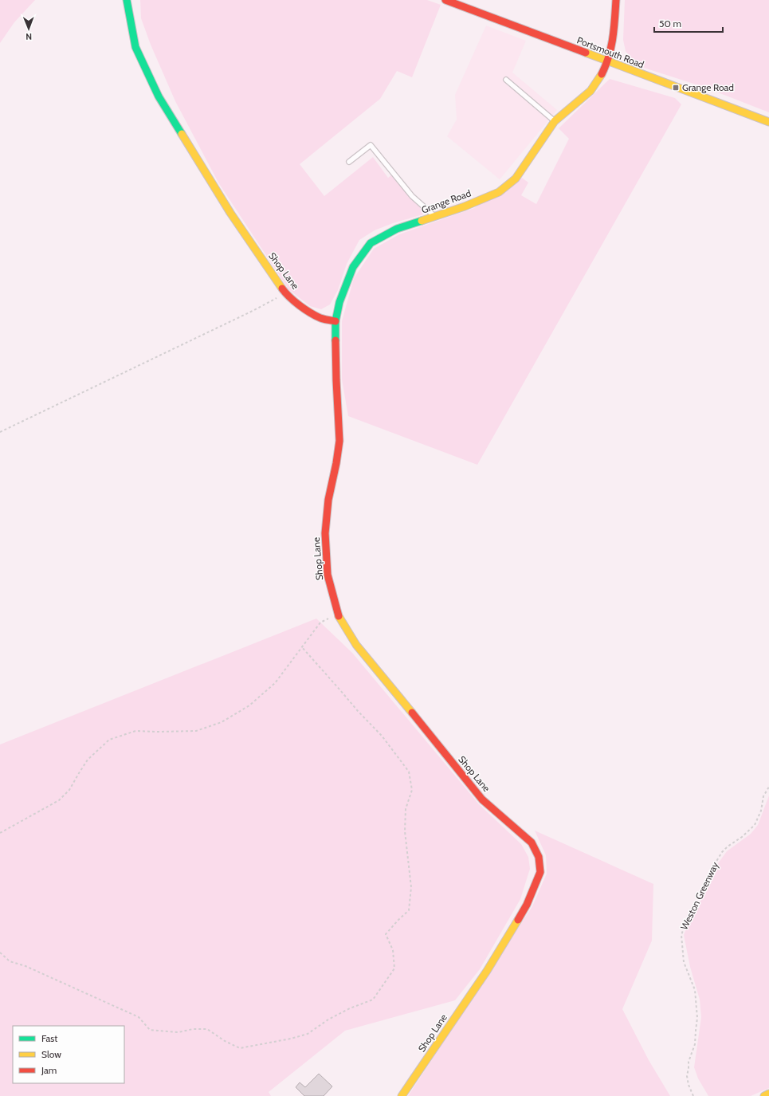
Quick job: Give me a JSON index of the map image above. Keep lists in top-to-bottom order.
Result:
{
  "streets": {
    "street": ["Portsmouth Road", "Grange Road", "Shop Lane"],
    "path": ["Weston Greenway"]
  },
  "crossings": [
    ["Portsmouth Road", "Grange Road"],
    ["Grange Road", "Shop Lane"]
  ],
  "places": {
    "transit": ["Grange Road"]
  },
  "legend": ["Fast", "Slow", "Jam"],
  "scale_bar": "50 m",
  "north": "bottom"
}
